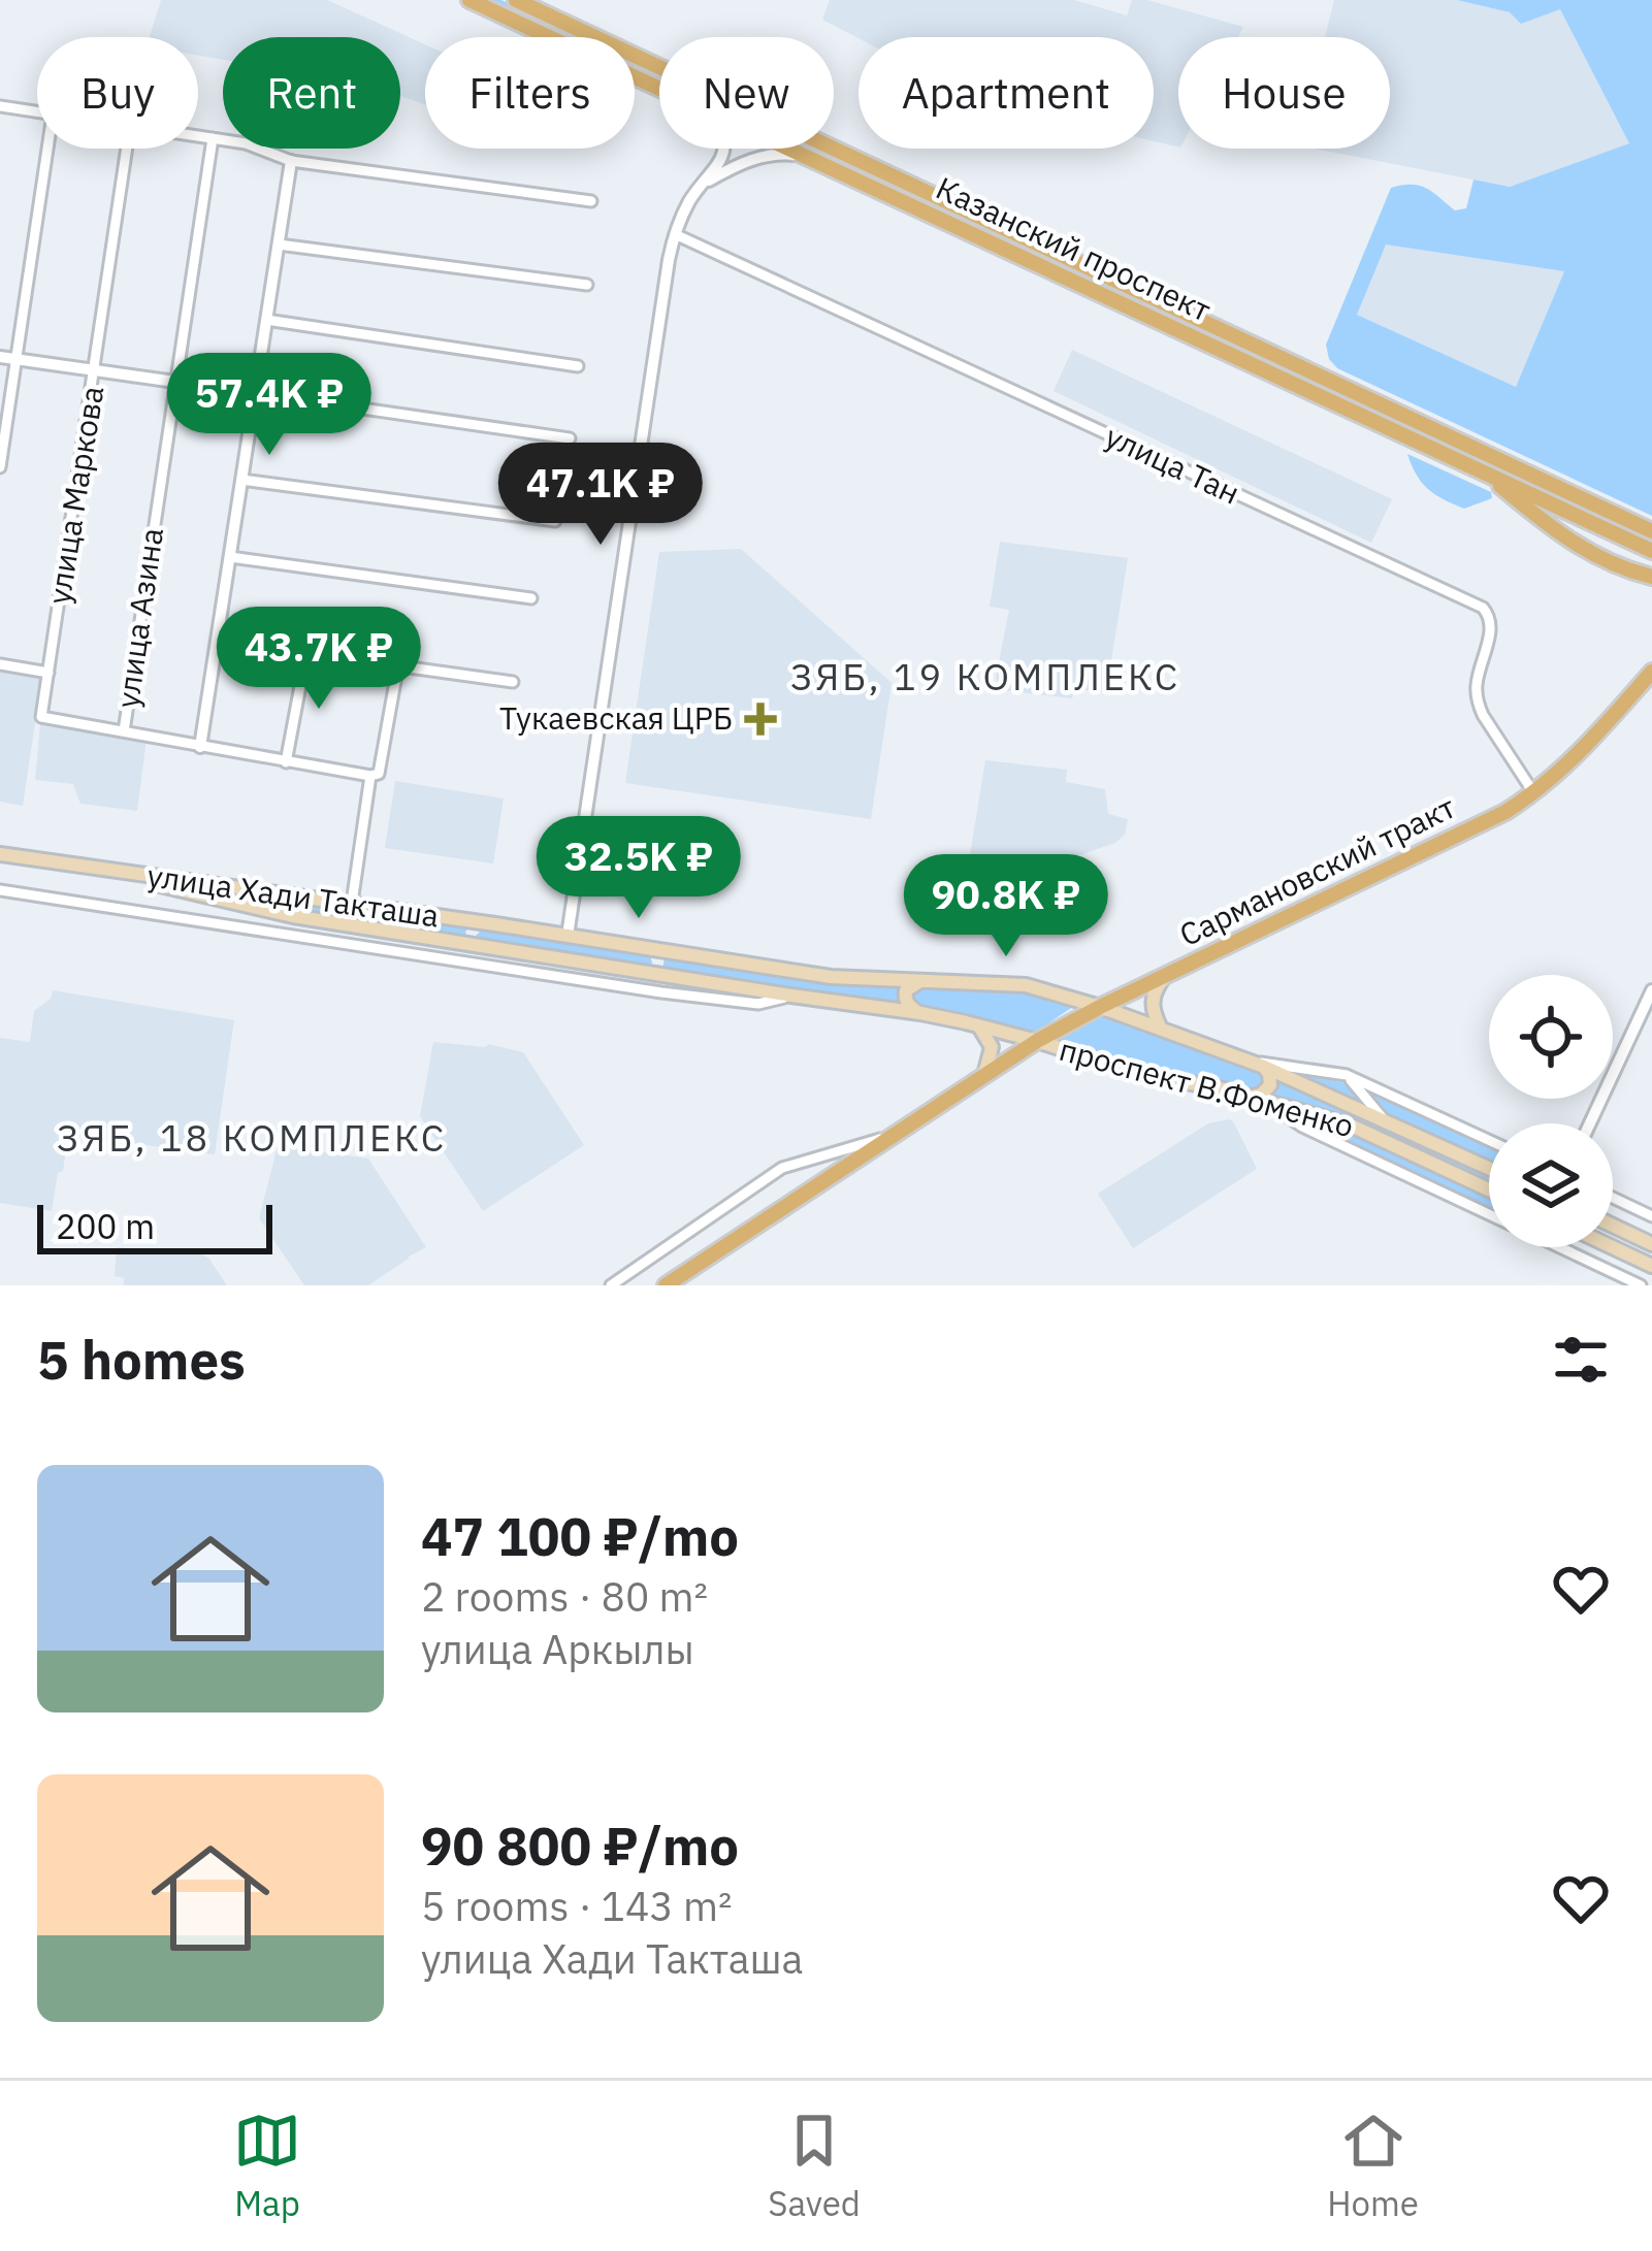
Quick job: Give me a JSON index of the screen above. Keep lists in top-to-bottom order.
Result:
{
  "streets": {
    "main road": [
      "Казанский проспект",
      "Сармановский тракт",
      "улица Хади Такташа",
      "проспект В.Фоменко"
    ],
    "street": ["улица Тан", "улица Маркова", "улица Азина"]
  },
  "crossings": [
    ["улица Тан", "Сармановский тракт"],
    ["улица Маркова", "улица Азина"],
    ["Сармановский тракт", "улица Хади Такташа"],
    ["Сармановский тракт", "проспект В.Фоменко"],
    ["улица Хади Такташа", "проспект В.Фоменко"]
  ],
  "districts": ["ЗЯБ, 19 КОМПЛЕКС", "ЗЯБ, 18 КОМПЛЕКС"],
  "places": {
    "health": ["Тукаевская ЦРБ"]
  },
  "scale_bar": "200 m",
  "page": {
    "chip": [
      "Buy",
      "Rent",
      "Filters",
      "New",
      "Apartment",
      "House"
    ],
    "price": [
      "57.4K ₽",
      "47.1K ₽",
      "43.7K ₽",
      "32.5K ₽",
      "90.8K ₽"
    ],
    "scale": "200 m",
    "heading": "5 homes",
    "list": [
      {
        "name": "47 100 ₽/mo",
        "note": "2 rooms · 80 m² · улица Аркылы"
      },
      {
        "name": "90 800 ₽/mo",
        "note": "5 rooms · 143 m² · улица Хади Такташа"
      }
    ],
    "tabs": ["Map", "Saved", "Home"]
  }
}
